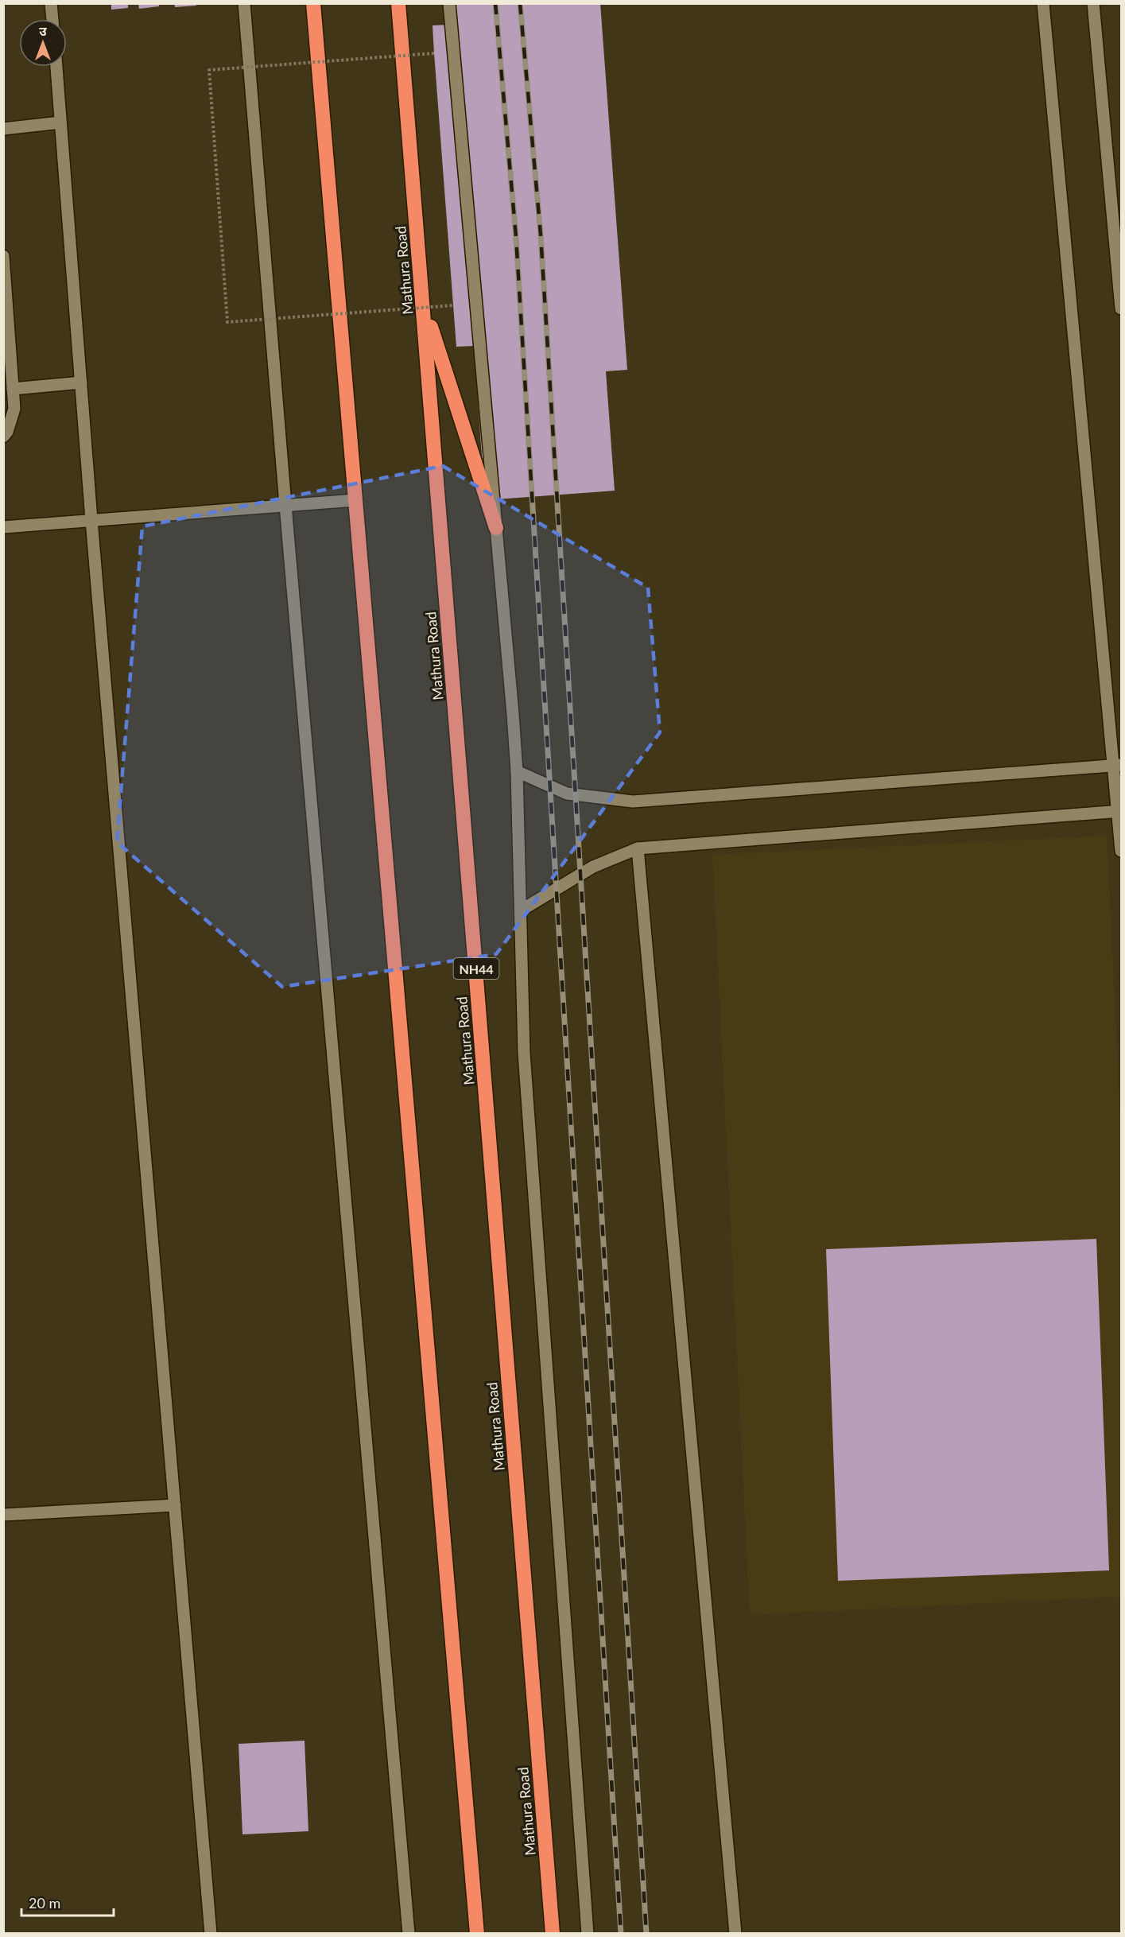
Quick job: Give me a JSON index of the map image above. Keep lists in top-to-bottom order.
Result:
{
  "streets": {
    "highway": ["Mathura Road", "NH44"]
  },
  "scale_bar": "20 m",
  "north": "top"
}
